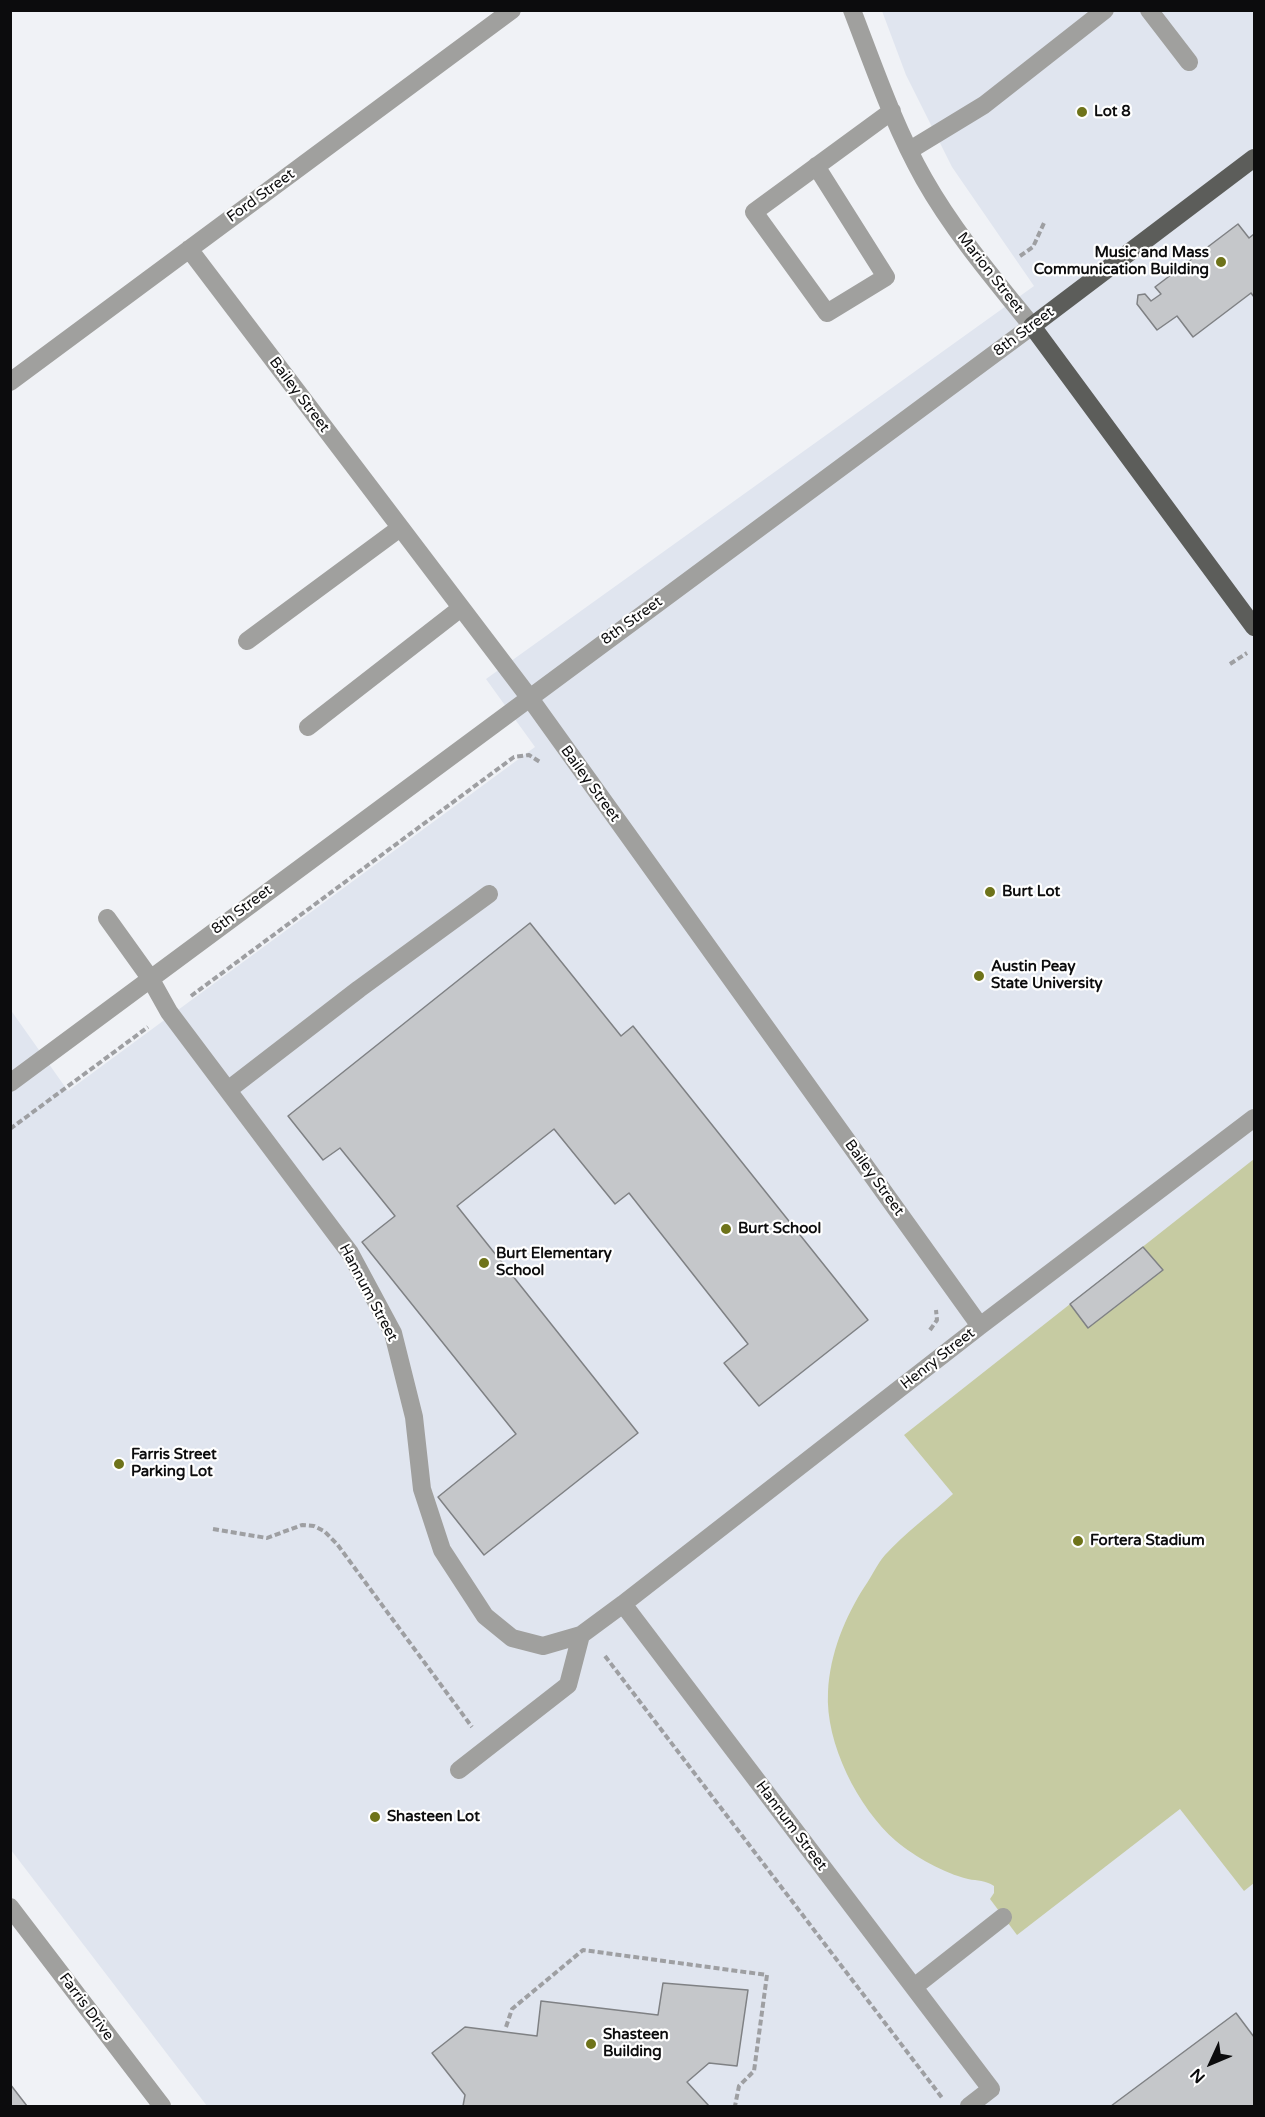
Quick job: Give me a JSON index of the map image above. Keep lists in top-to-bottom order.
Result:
{
  "streets": {
    "main road": ["Marion Street", "8th Street"],
    "street": [
      "Ford Street",
      "Bailey Street",
      "Hannum Street",
      "Henry Street",
      "Farris Drive"
    ]
  },
  "crossings": [
    ["Ford Street", "Bailey Street"],
    ["Marion Street", "8th Street"],
    ["8th Street", "Bailey Street"],
    ["8th Street", "Hannum Street"],
    ["Bailey Street", "Henry Street"],
    ["Hannum Street", "Henry Street"]
  ],
  "places": [
    "Lot 8",
    "Music and Mass Communication Building",
    "Burt Lot",
    "Austin Peay State University",
    "Burt School",
    "Burt Elementary School",
    "Farris Street Parking Lot",
    "Fortera Stadium",
    "Shasteen Lot",
    "Shasteen Building"
  ],
  "north": "bottom left"
}
